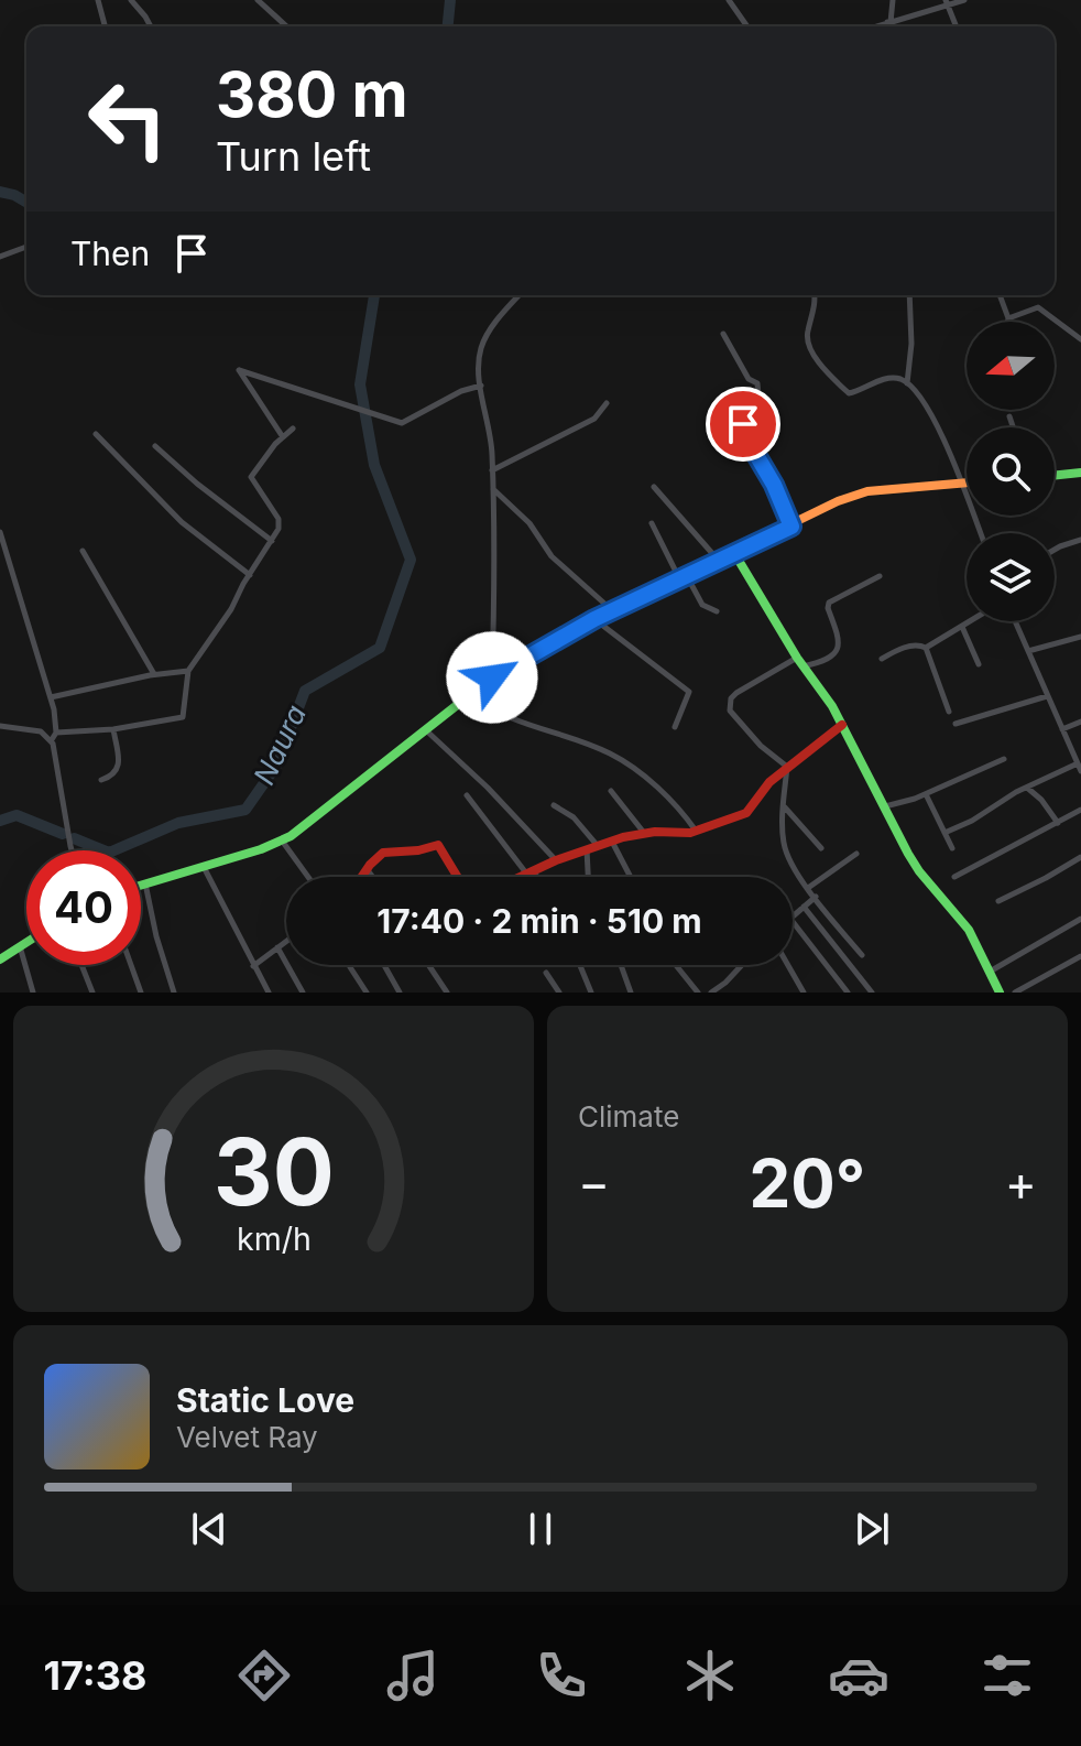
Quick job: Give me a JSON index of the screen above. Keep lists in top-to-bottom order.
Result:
{
  "water": ["Naura"],
  "north": "left",
  "page": {
    "turn": ["380 m", "Turn left"],
    "then": "Then",
    "limit": "40",
    "trip": "17:40 · 2 min · 510 m",
    "tile": "Climate",
    "heat": ["−", "20°", "+"],
    "song": ["Static Love", "Velvet Ray"],
    "tabs": "17:38",
    "gauge": ["30", "km/h"]
  }
}
